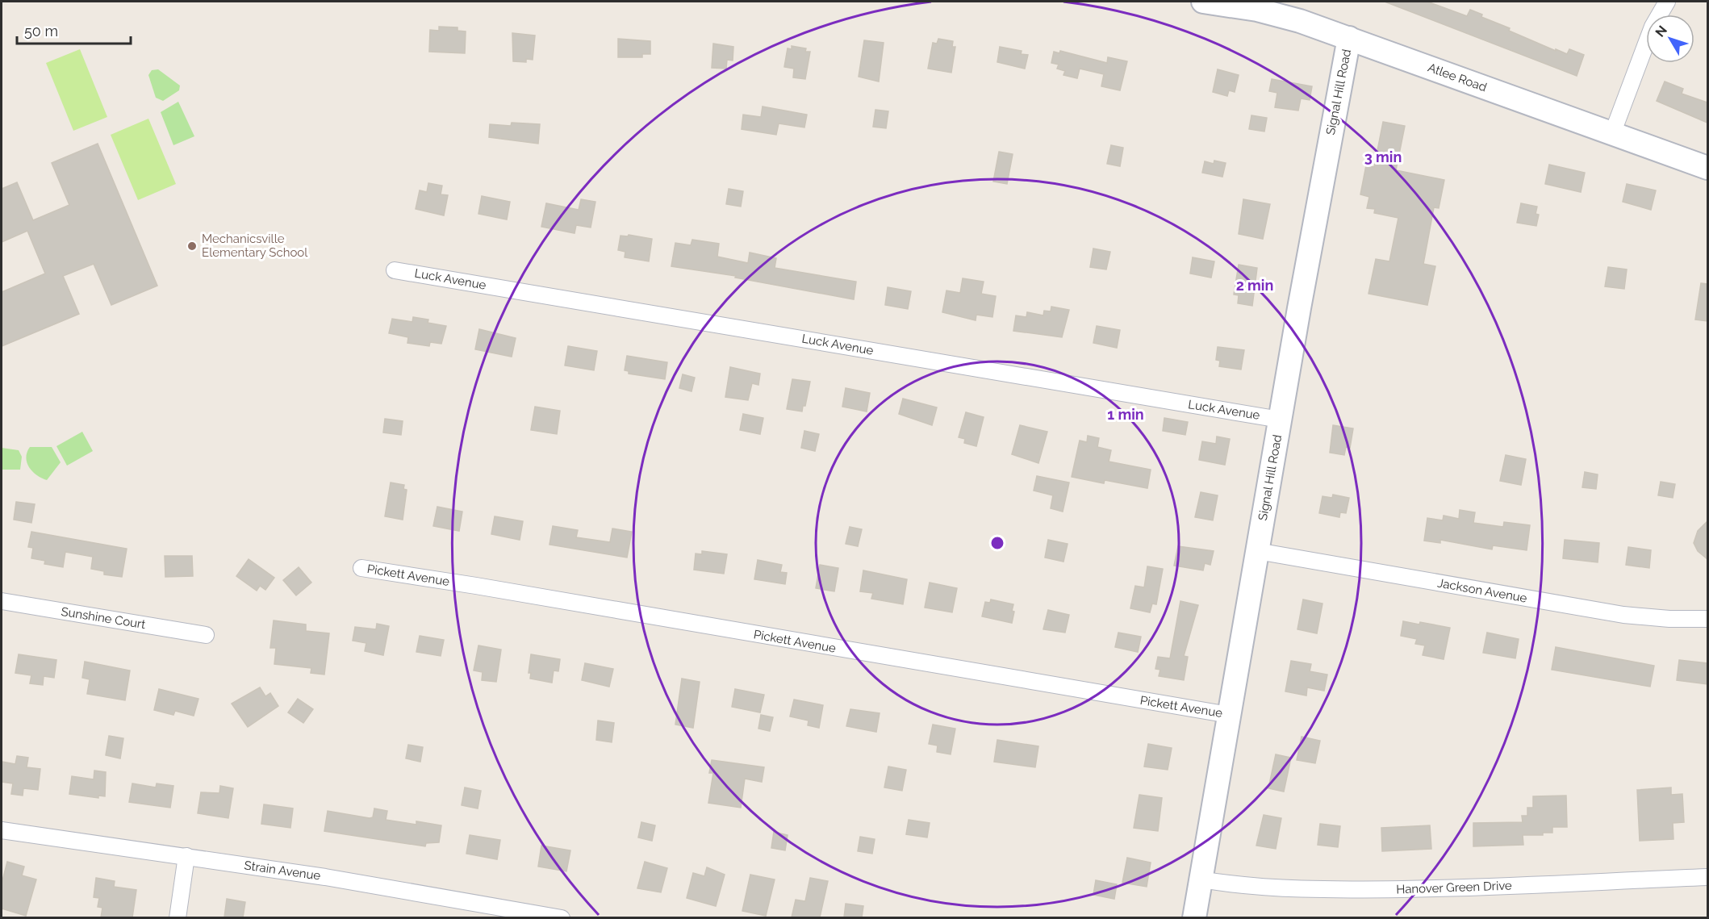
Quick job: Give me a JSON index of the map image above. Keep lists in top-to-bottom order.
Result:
{
  "streets": {
    "street": [
      "Atlee Road",
      "Signal Hill Road",
      "Luck Avenue",
      "Pickett Avenue",
      "Jackson Avenue",
      "Sunshine Court",
      "Strain Avenue",
      "Hanover Green Drive"
    ]
  },
  "crossings": [
    ["Atlee Road", "Signal Hill Road"],
    ["Signal Hill Road", "Luck Avenue"],
    ["Signal Hill Road", "Pickett Avenue"],
    ["Signal Hill Road", "Jackson Avenue"],
    ["Signal Hill Road", "Hanover Green Drive"]
  ],
  "places": ["Mechanicsville Elementary School"],
  "scale_bar": "50 m",
  "north": "top left",
  "rings": ["3 min", "2 min", "1 min"]
}
